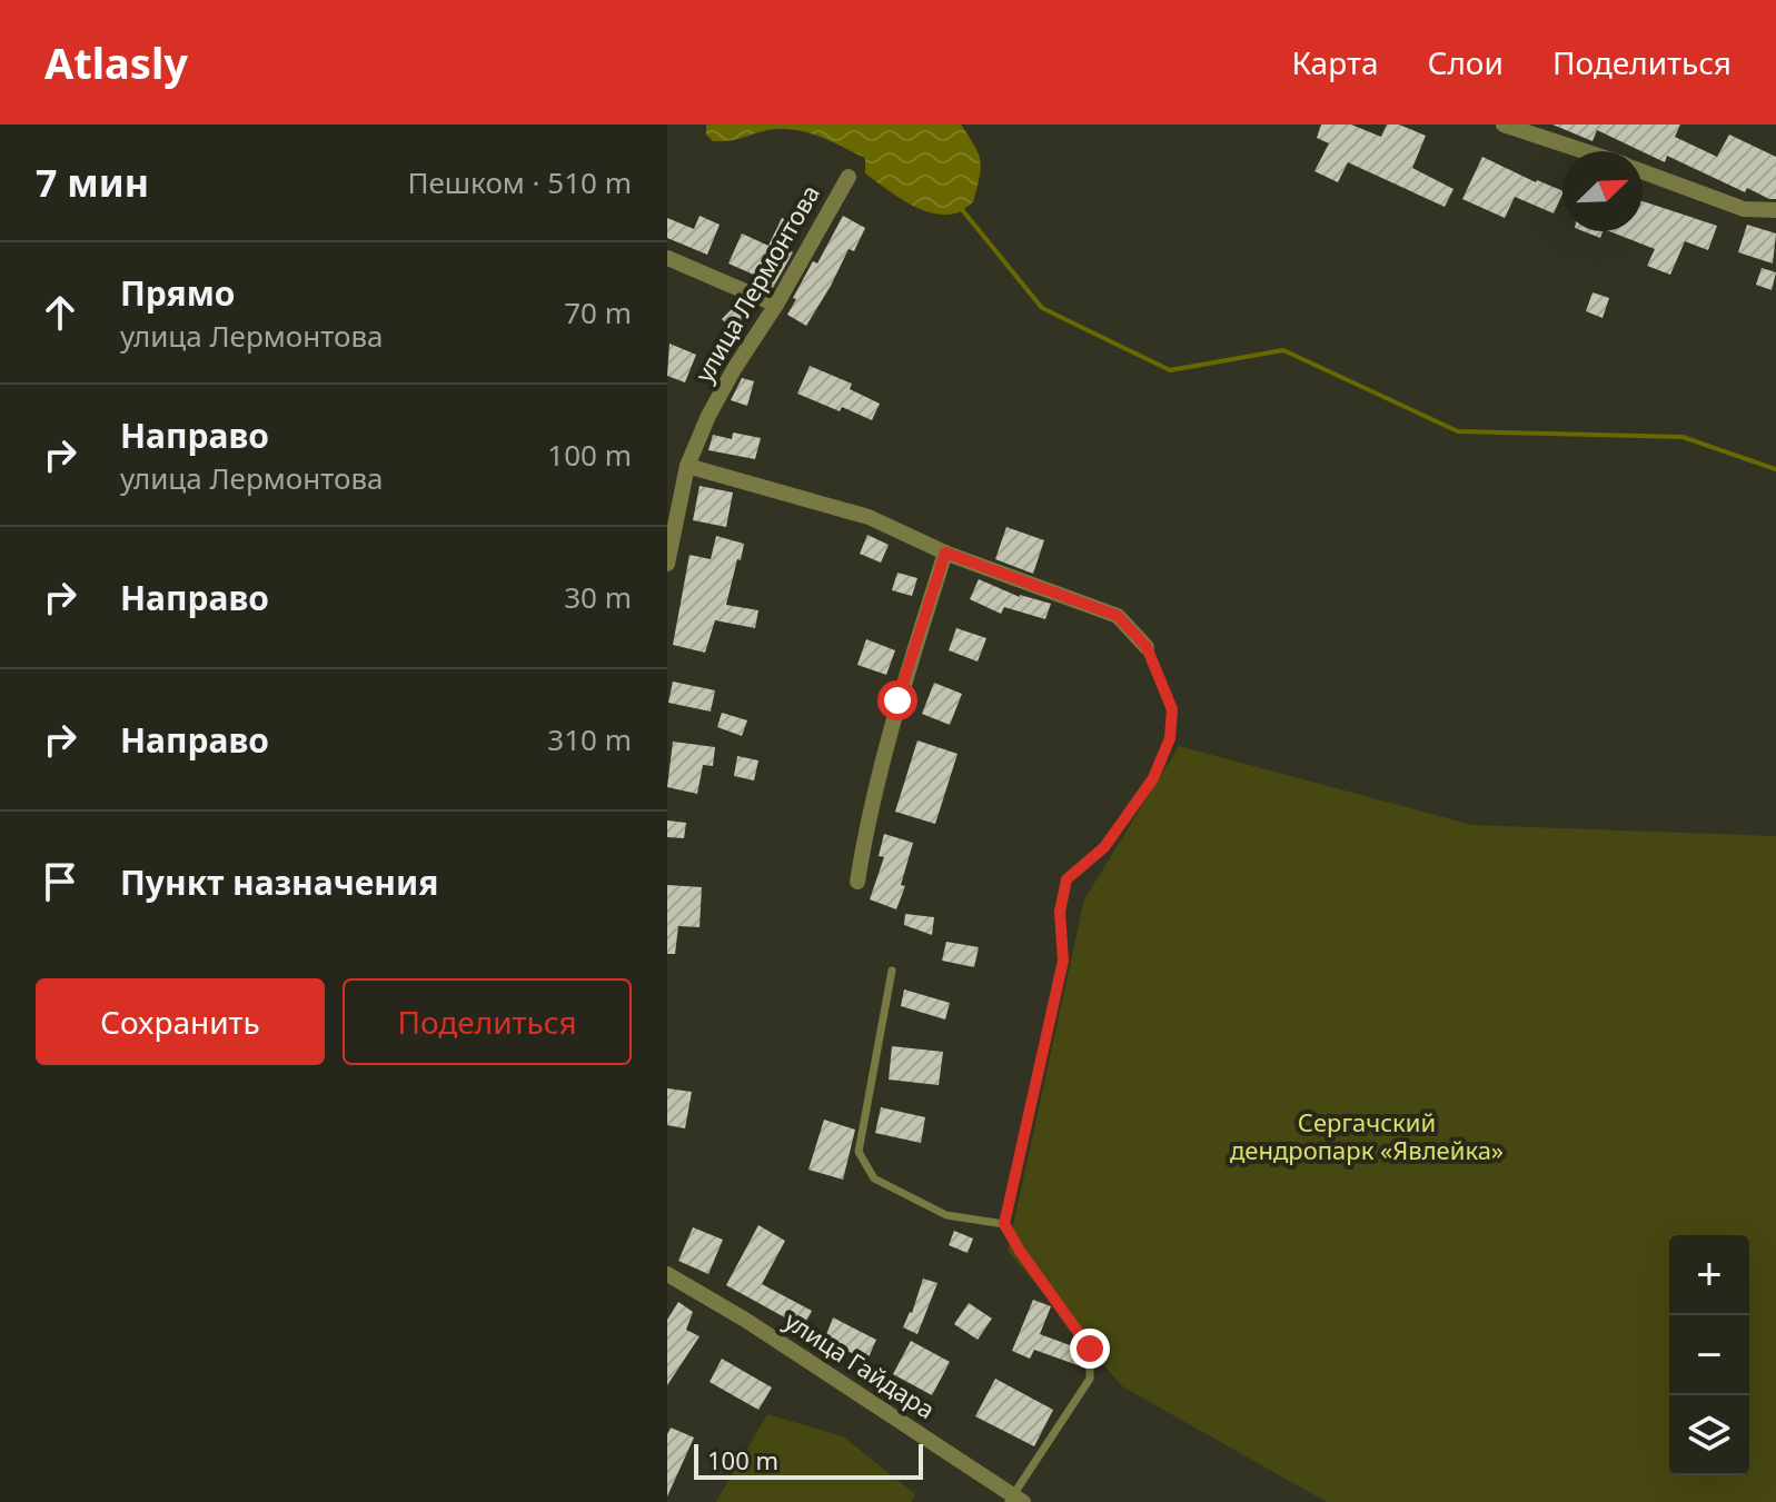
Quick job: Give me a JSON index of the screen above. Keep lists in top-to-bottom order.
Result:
{
  "streets": {
    "street": ["улица Лермонтова", "улица Гайдара"]
  },
  "parks": ["Сергачский дендропарк «Явлейка»"],
  "scale_bar": "100 m",
  "north": "top right",
  "page": {
    "header": "Atlasly",
    "nav": ["Карта", "Слои", "Поделиться"],
    "heading": ["7 мин", "Пешком · 510 m"],
    "list": [
      ["Прямо", "улица Лермонтова", "70 m"],
      ["Направо", "улица Лермонтова", "100 m"],
      ["Направо", "30 m"],
      ["Направо", "310 m"],
      "Пункт назначения"
    ],
    "buttons": ["Сохранить", "Поделиться"],
    "map_buttons": ["+", "−"],
    "scale": "100 m"
  }
}
